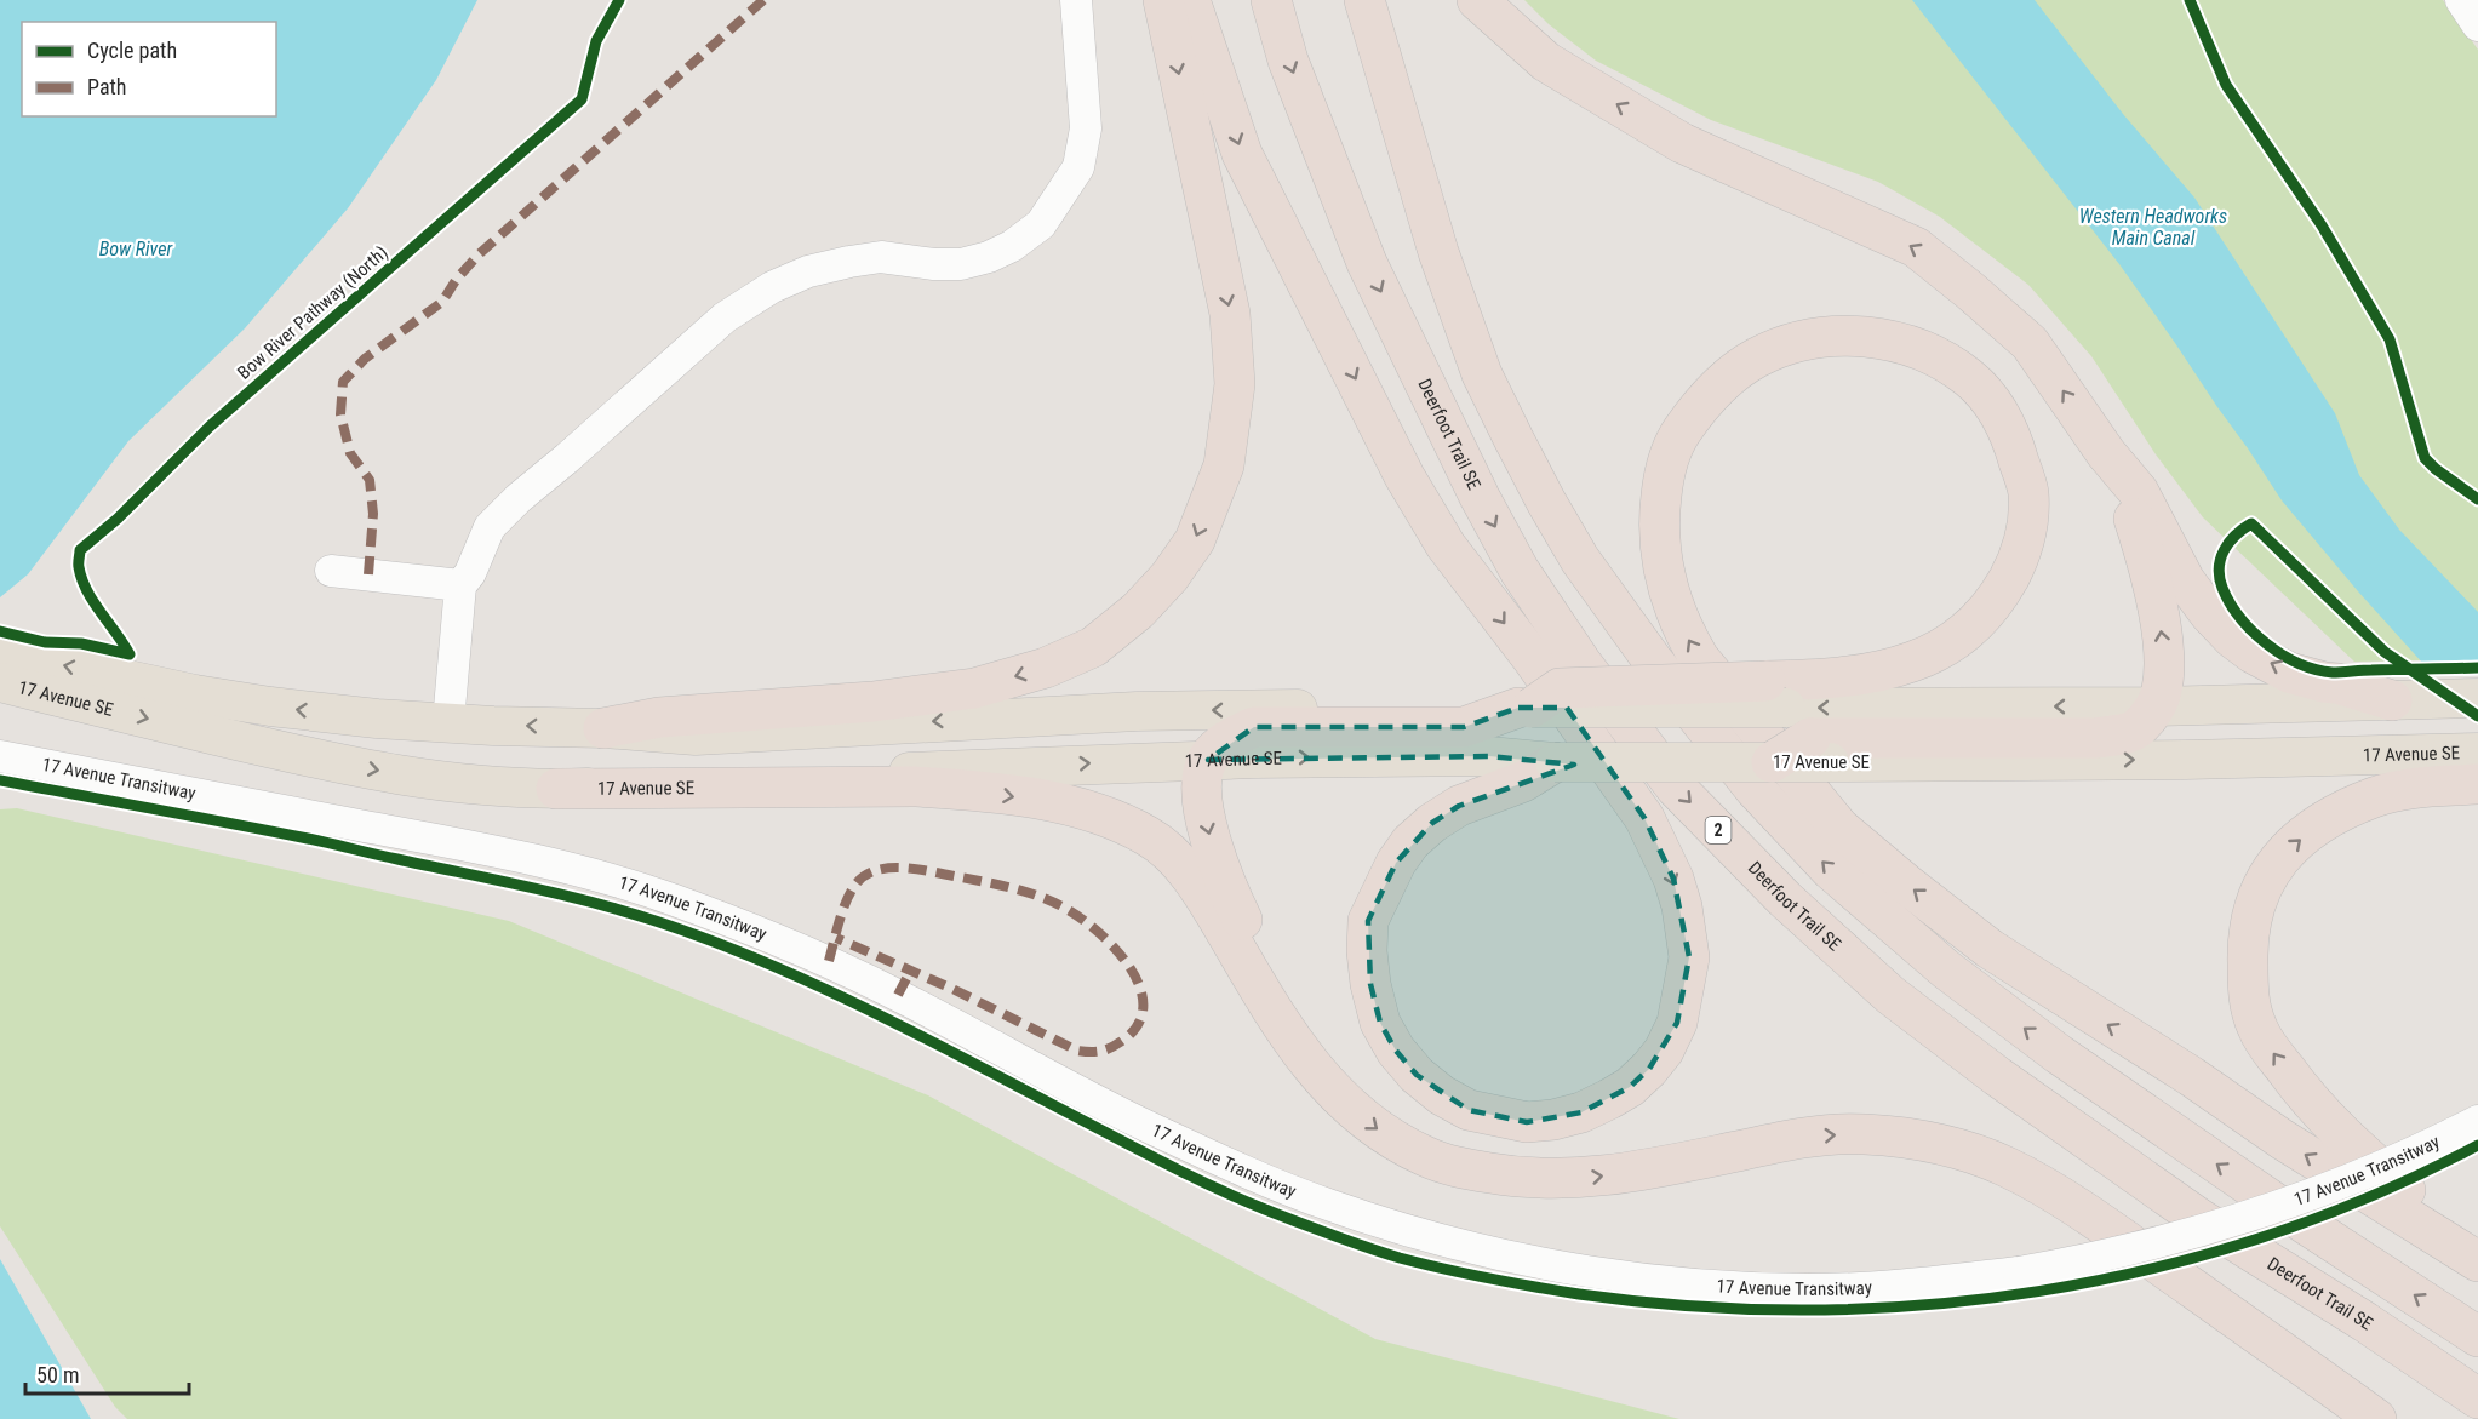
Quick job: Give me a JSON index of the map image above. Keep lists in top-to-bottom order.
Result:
{
  "streets": {
    "highway": ["Deerfoot Trail SE", "2"],
    "main road": ["17 Avenue SE"],
    "street": ["17 Avenue Transitway"],
    "cycle path": ["Bow River Pathway (North)"]
  },
  "water": ["Western Headworks Main Canal", "Bow River"],
  "legend": ["Cycle path", "Path"],
  "scale_bar": "50 m"
}
